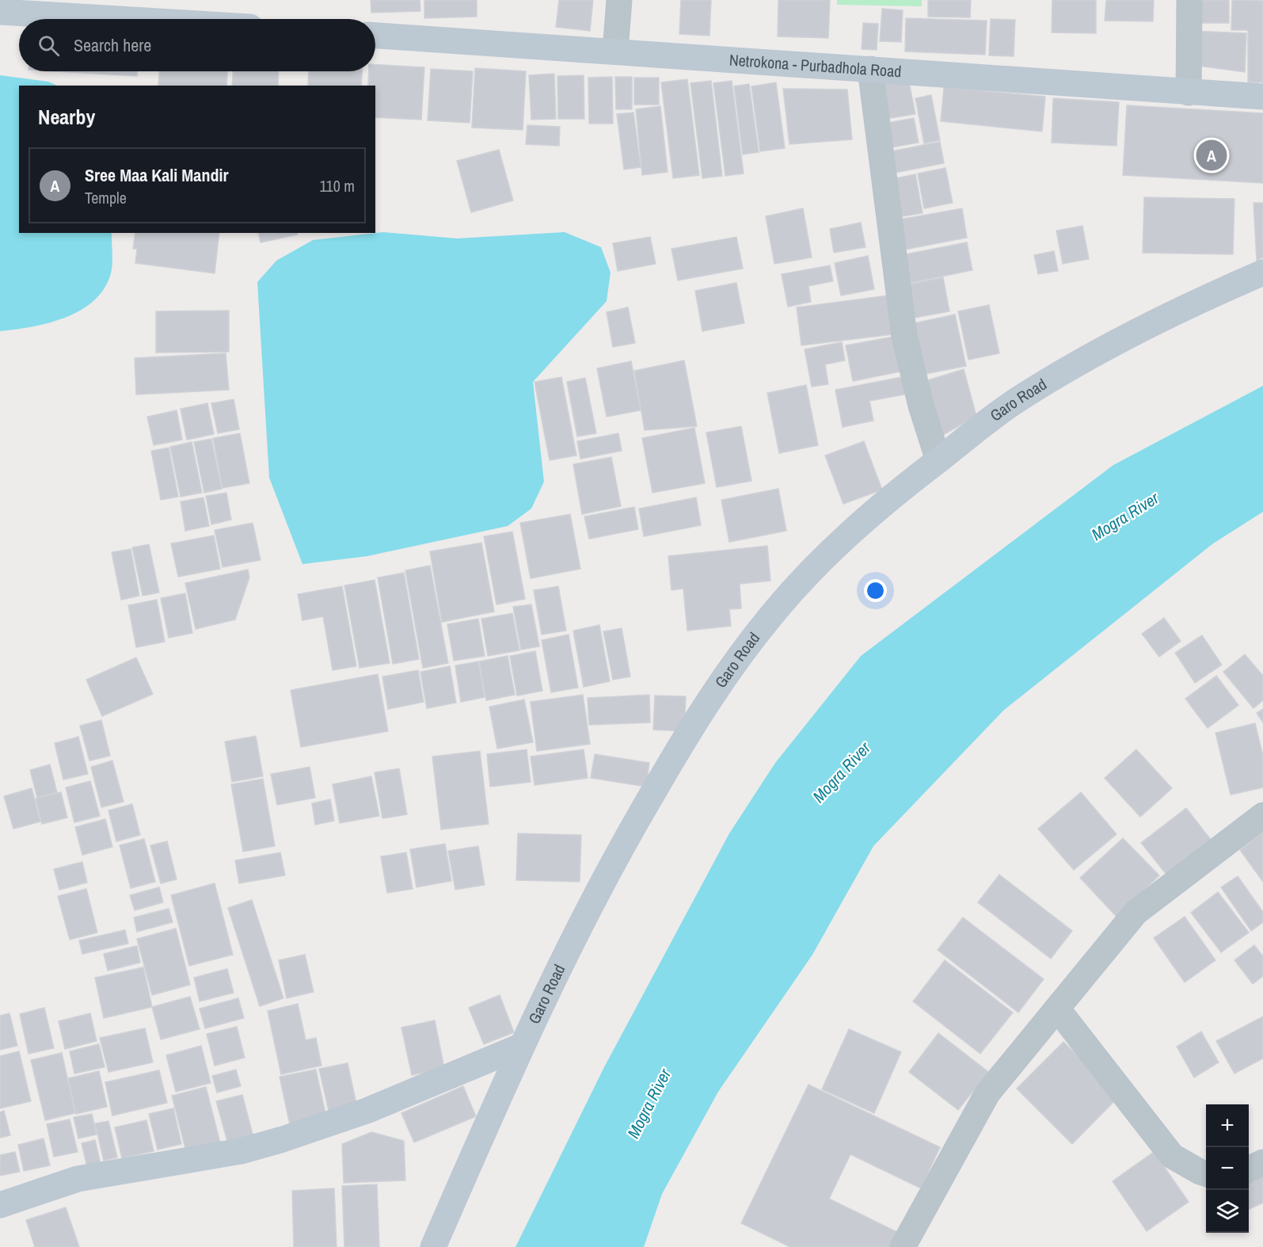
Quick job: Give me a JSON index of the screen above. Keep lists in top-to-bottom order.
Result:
{
  "streets": {
    "street": ["Netrokona - Purbadhola Road", "Garo Road"]
  },
  "water": ["Mogra River"],
  "page": {
    "search": "Search here",
    "heading": "Nearby",
    "pins": "A",
    "list": [
      {
        "mark": "A",
        "name": "Sree Maa Kali Mandir",
        "note": "Temple",
        "value": "110 m"
      }
    ],
    "map_buttons": ["+", "−"]
  }
}
